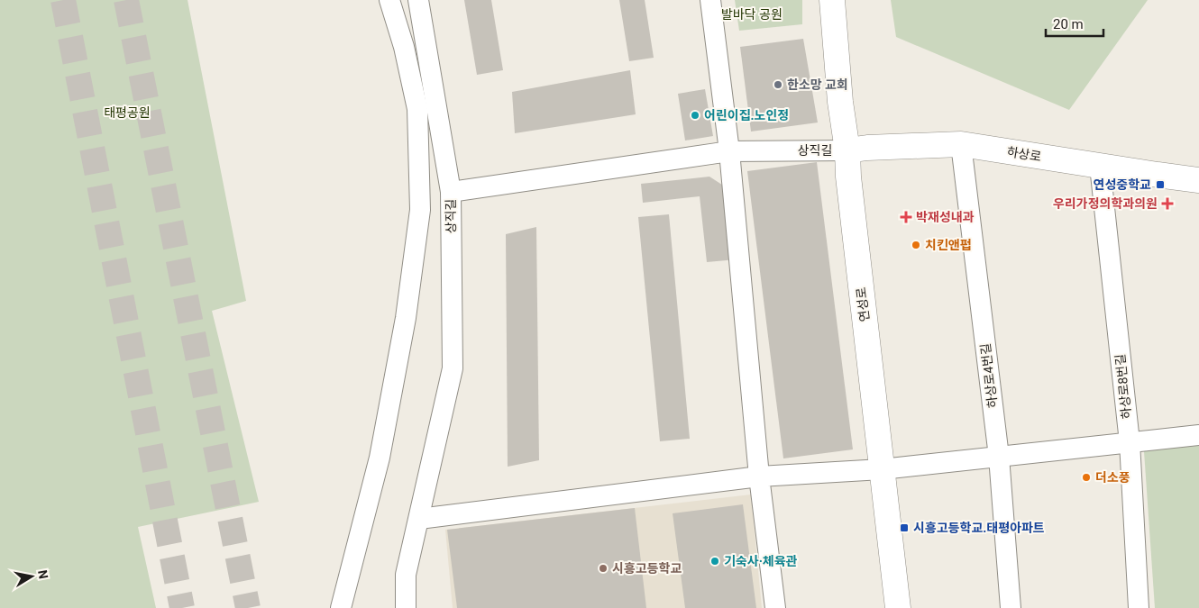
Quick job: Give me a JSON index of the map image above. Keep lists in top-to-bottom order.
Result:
{
  "streets": {
    "street": [
      "상직길",
      "하상로",
      "연성로",
      "하상로4번길",
      "하상로8번길"
    ]
  },
  "crossings": [
    ["상직길", "하상로"],
    ["상직길", "연성로"],
    ["하상로", "연성로"],
    ["하상로", "하상로4번길"],
    ["하상로", "하상로8번길"]
  ],
  "parks": ["발바닥 공원", "태평공원"],
  "places": {
    "other": [
      "한소망 교회",
      "어린이집.노인정",
      "치킨앤펍",
      "더소풍",
      "기숙사·체육관",
      "시흥고등학교"
    ],
    "transit": ["연성중학교", "시흥고등학교.태평아파트"],
    "health": ["우리가정의학과의원", "박재성내과"]
  },
  "scale_bar": "20 m",
  "north": "right"
}
